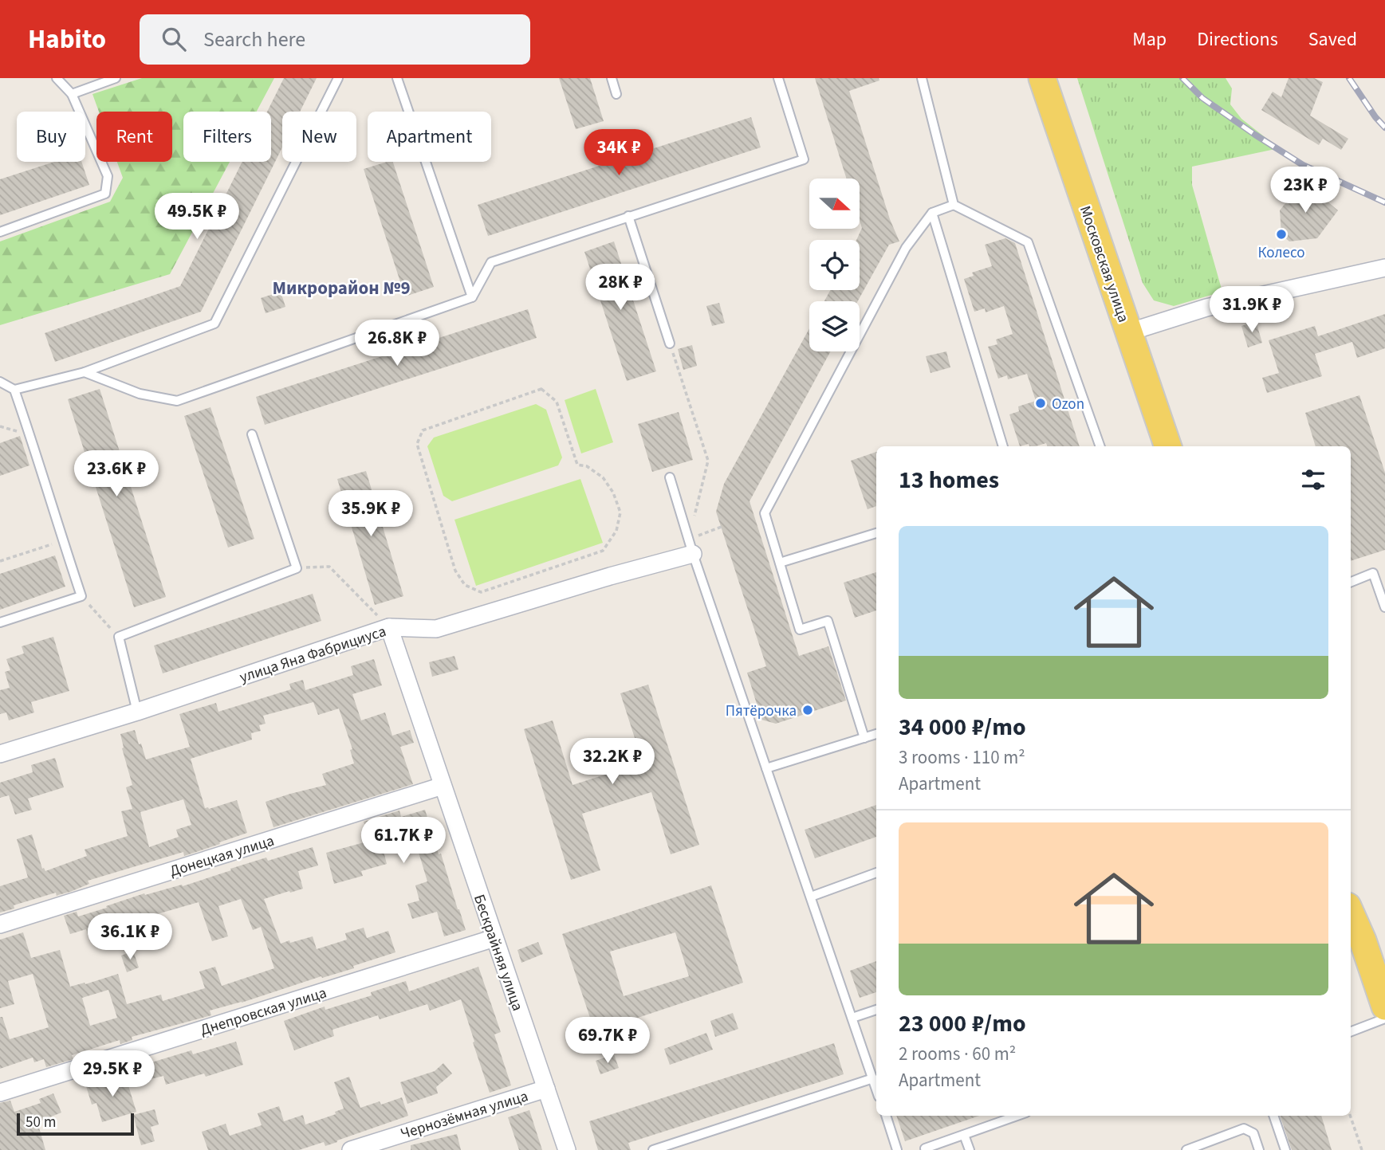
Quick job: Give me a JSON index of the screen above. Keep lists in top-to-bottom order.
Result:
{
  "streets": {
    "main road": ["Московская улица"],
    "street": [
      "улица Яна Фабрициуса",
      "Донецкая улица",
      "Бескрайняя улица",
      "Днепровская улица",
      "Чернозёмная улица"
    ]
  },
  "crossings": [
    ["улица Яна Фабрициуса", "Бескрайняя улица"],
    ["Донецкая улица", "Бескрайняя улица"],
    ["Бескрайняя улица", "Днепровская улица"],
    ["Бескрайняя улица", "Чернозёмная улица"]
  ],
  "districts": ["Микрорайон №9"],
  "places": ["Колесо", "Ozon", "Пятёрочка"],
  "scale_bar": "50 m",
  "north": "right",
  "page": {
    "header": "Habito",
    "search": "Search here",
    "nav": ["Map", "Directions", "Saved"],
    "chip": [
      "Buy",
      "Rent",
      "Filters",
      "New",
      "Apartment"
    ],
    "price": [
      "34K ₽",
      "23K ₽",
      "49.5K ₽",
      "28K ₽",
      "31.9K ₽",
      "26.8K ₽",
      "23.6K ₽",
      "35.9K ₽",
      "32.2K ₽",
      "61.7K ₽",
      "36.1K ₽",
      "69.7K ₽",
      "29.5K ₽"
    ],
    "heading": "13 homes",
    "list": [
      {
        "name": "34 000 ₽/mo",
        "note": "3 rooms · 110 m² · Apartment"
      },
      {
        "name": "23 000 ₽/mo",
        "note": "2 rooms · 60 m² · Apartment"
      }
    ],
    "scale": "50 m"
  }
}
